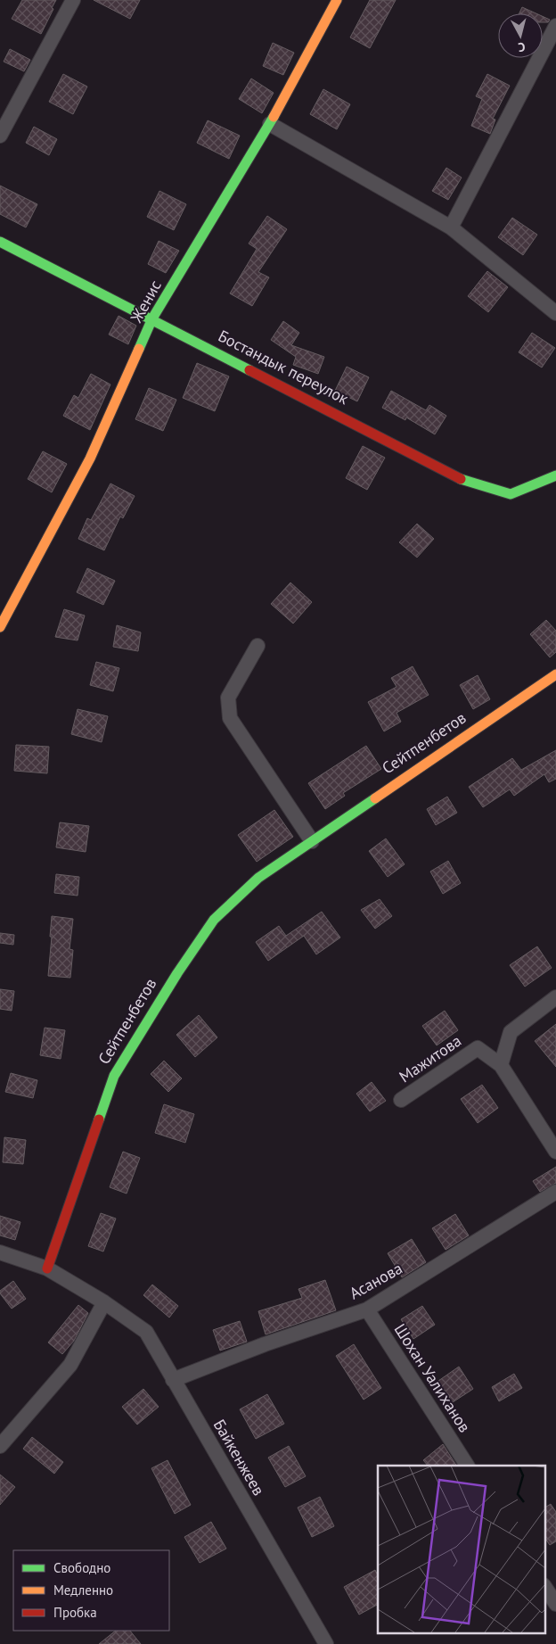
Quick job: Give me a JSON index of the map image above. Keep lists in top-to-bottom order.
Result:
{
  "streets": {
    "street": [
      "Женис",
      "Бостандык переулок",
      "Сейтпенбетов",
      "Мажитова",
      "Асанова",
      "Шохан Уалиханов",
      "Байкенжеев"
    ]
  },
  "crossings": [
    ["Женис", "Бостандык переулок"],
    ["Сейтпенбетов", "Байкенжеев"],
    ["Асанова", "Шохан Уалиханов"],
    ["Асанова", "Байкенжеев"]
  ],
  "legend": ["Свободно", "Медленно", "Пробка"],
  "north": "bottom"
}
